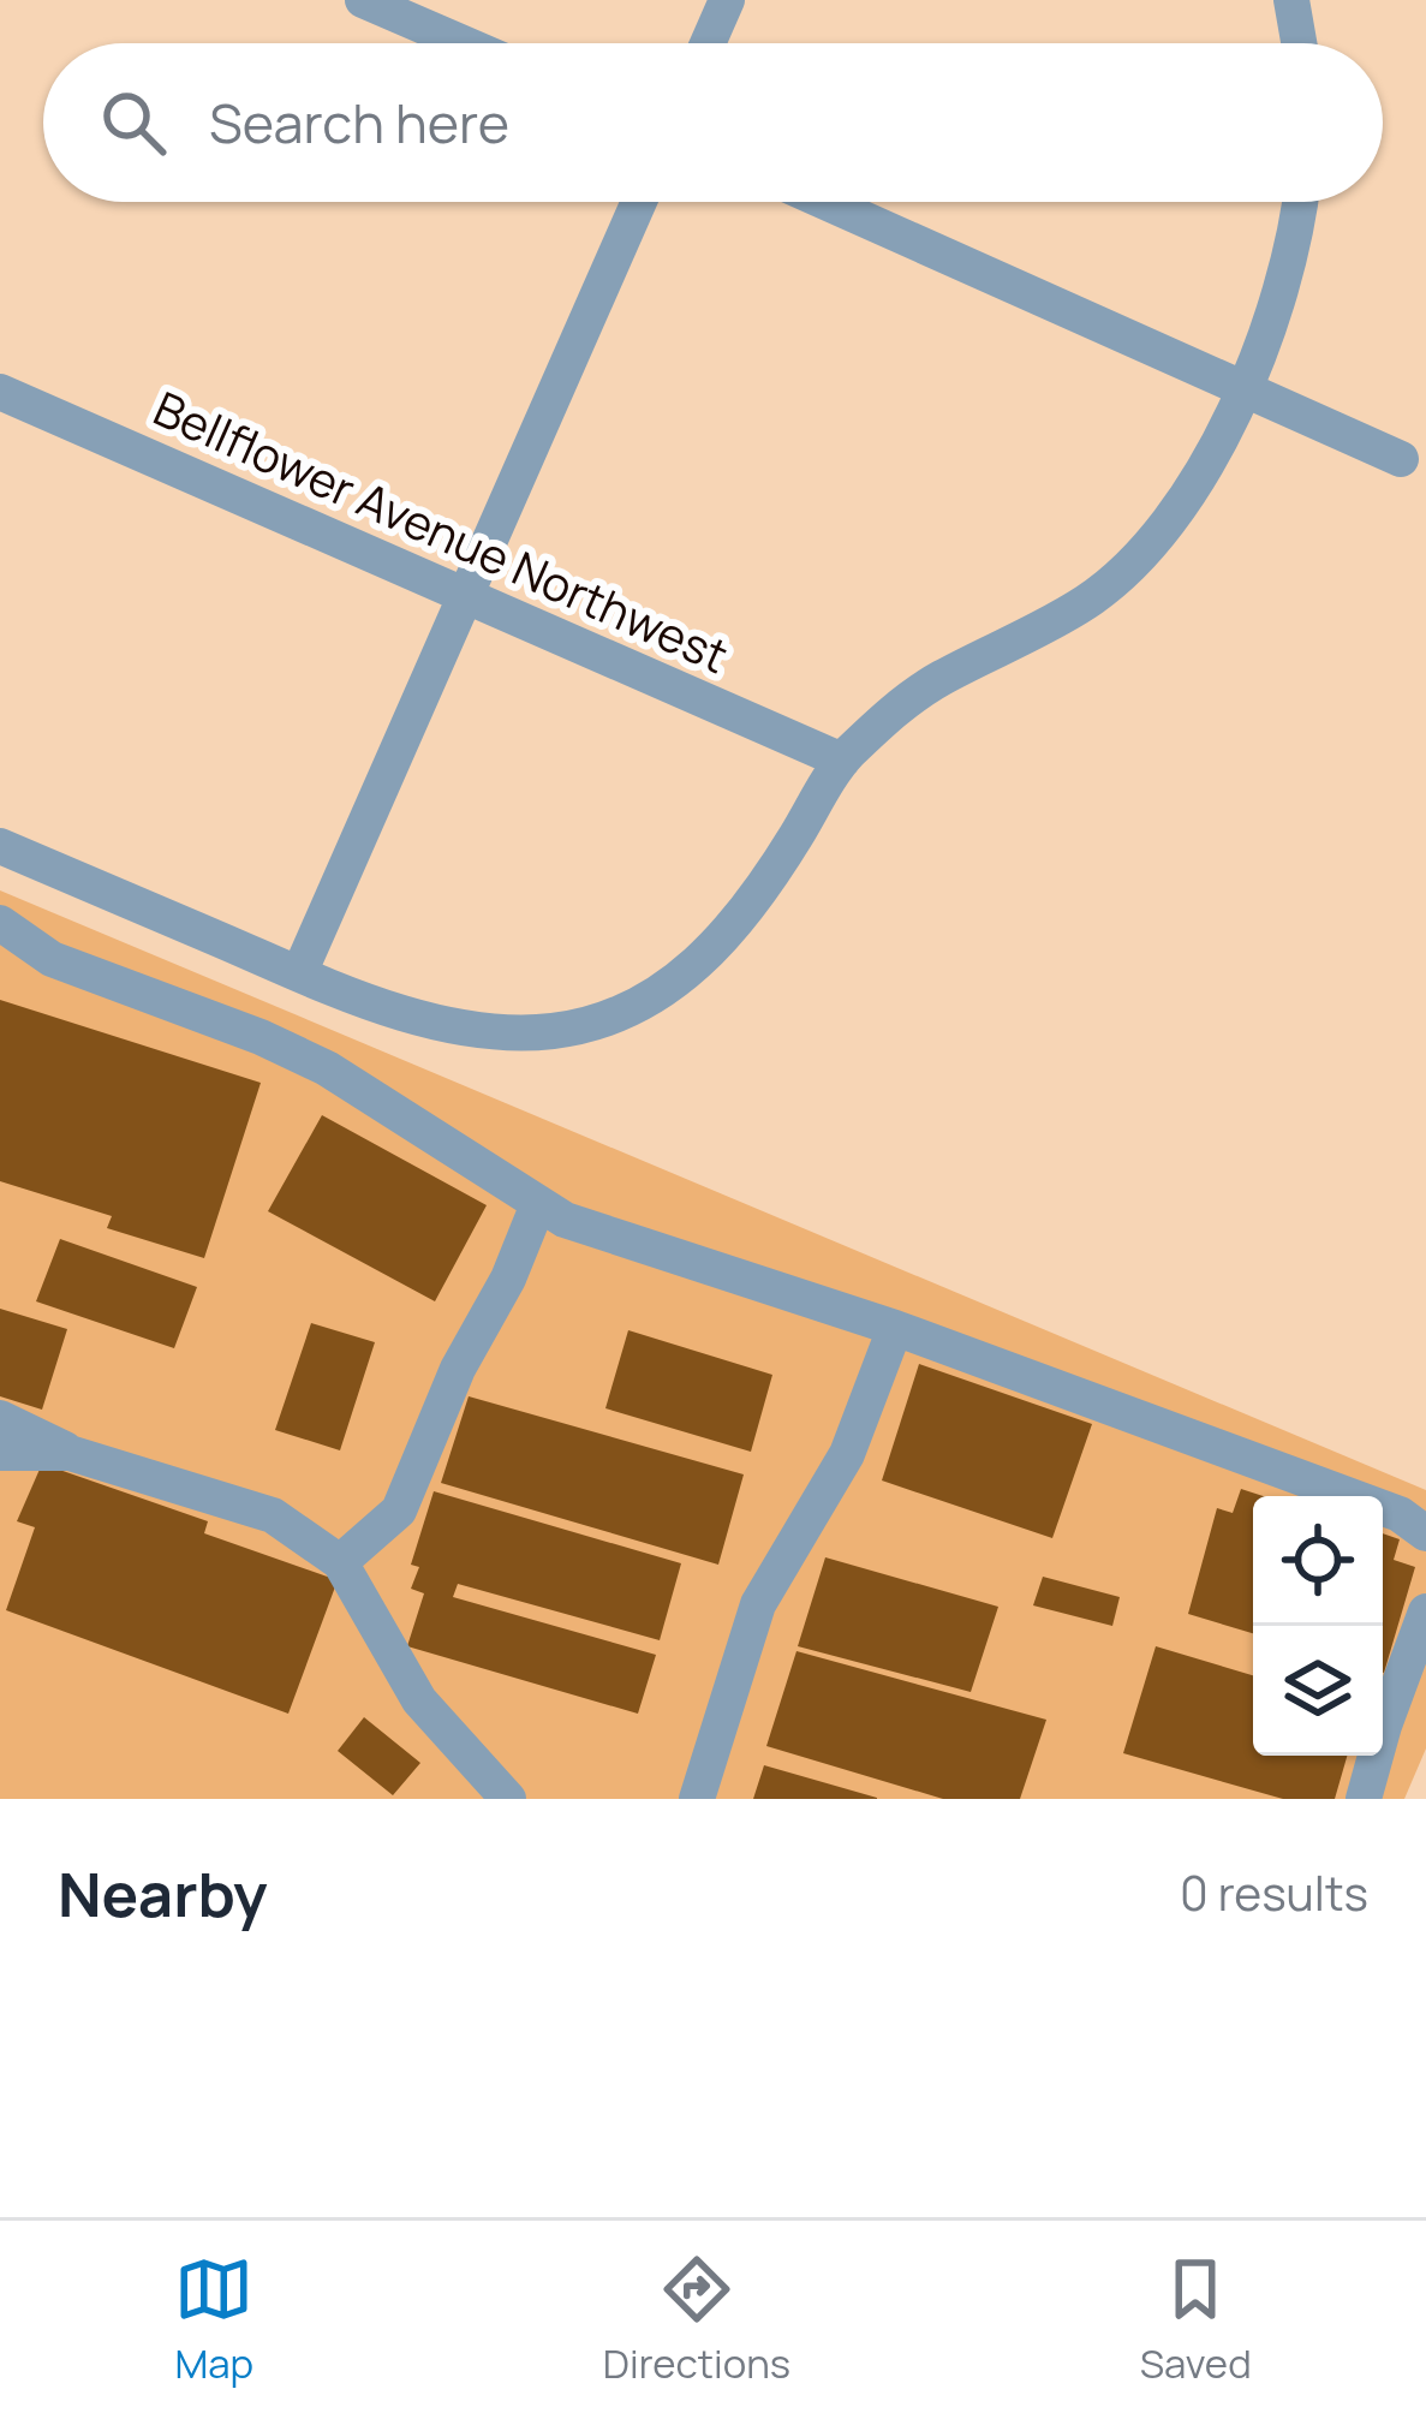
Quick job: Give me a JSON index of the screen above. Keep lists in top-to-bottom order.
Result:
{
  "streets": {
    "street": ["Bellflower Avenue Northwest"]
  },
  "page": {
    "search": "Search here",
    "heading": ["Nearby", "0 results"],
    "nav": ["Map", "Directions", "Saved"]
  }
}
